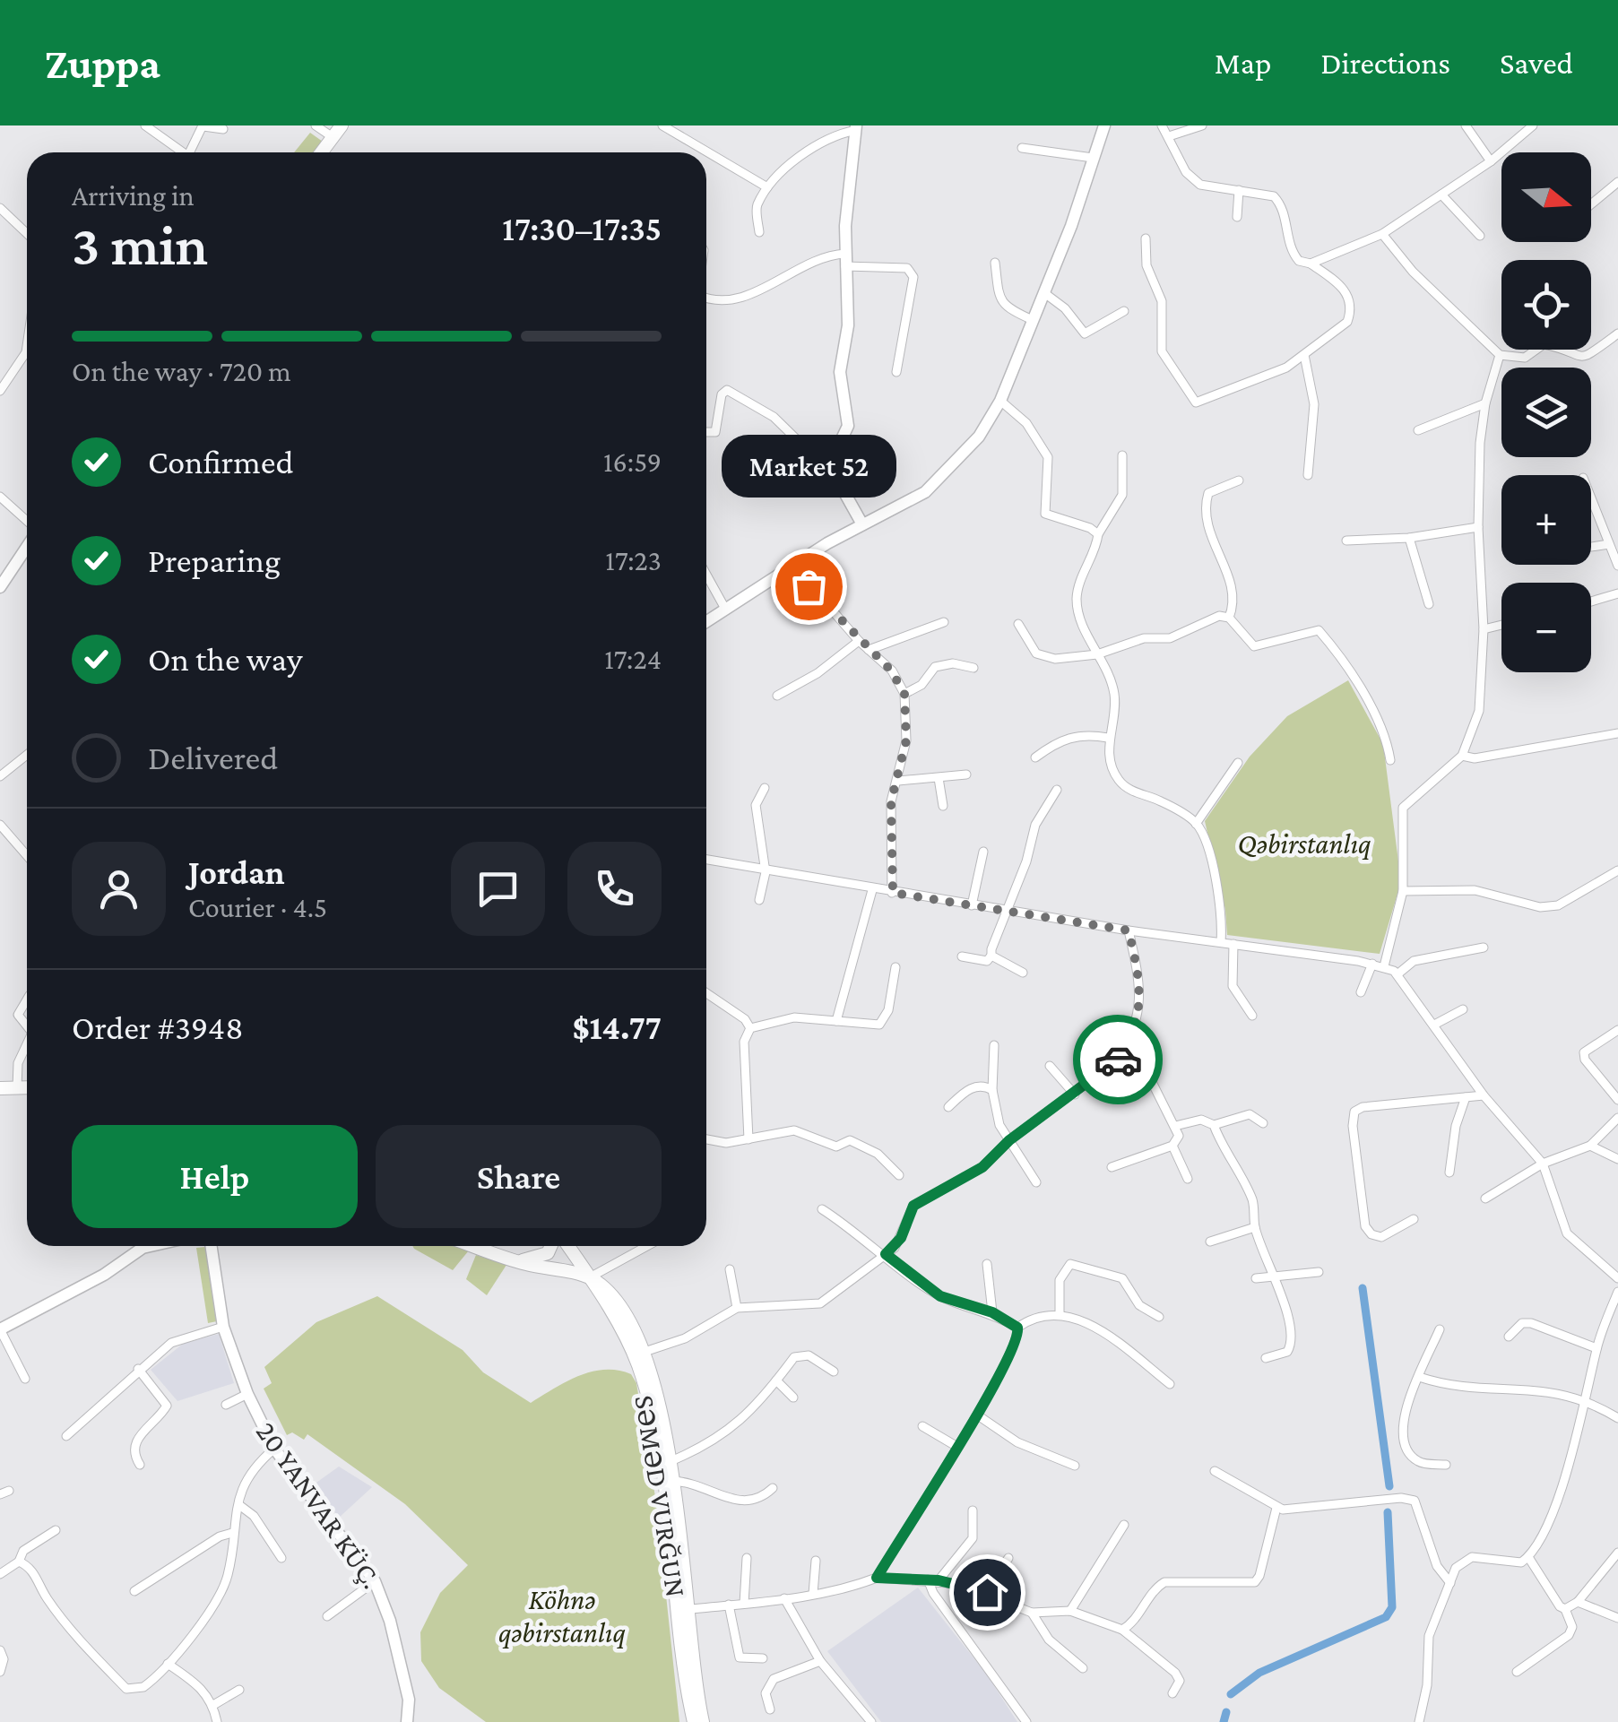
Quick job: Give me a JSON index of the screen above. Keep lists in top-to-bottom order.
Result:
{
  "streets": {
    "main road": ["SƏMƏD VURĞUN"],
    "street": ["20 YANVAR KÜÇ."]
  },
  "parks": ["Qəbirstanlıq", "Köhnə qəbirstanlıq"],
  "places": ["Market 52"],
  "north": "right",
  "page": {
    "header": "Zuppa",
    "nav": ["Map", "Directions", "Saved"],
    "map_buttons": ["+", "−"],
    "heading": ["3 min", "Arriving in", "17:30–17:35"],
    "panel": [
      "Jordan",
      "Courier · 4.5",
      "Order #3948",
      "$14.77"
    ],
    "bar": "On the way · 720 m",
    "list": [
      ["Confirmed", "16:59"],
      ["Preparing", "17:23"],
      ["On the way", "17:24"],
      "Delivered"
    ],
    "bubble": "Market 52",
    "buttons": ["Help", "Share"]
  }
}
